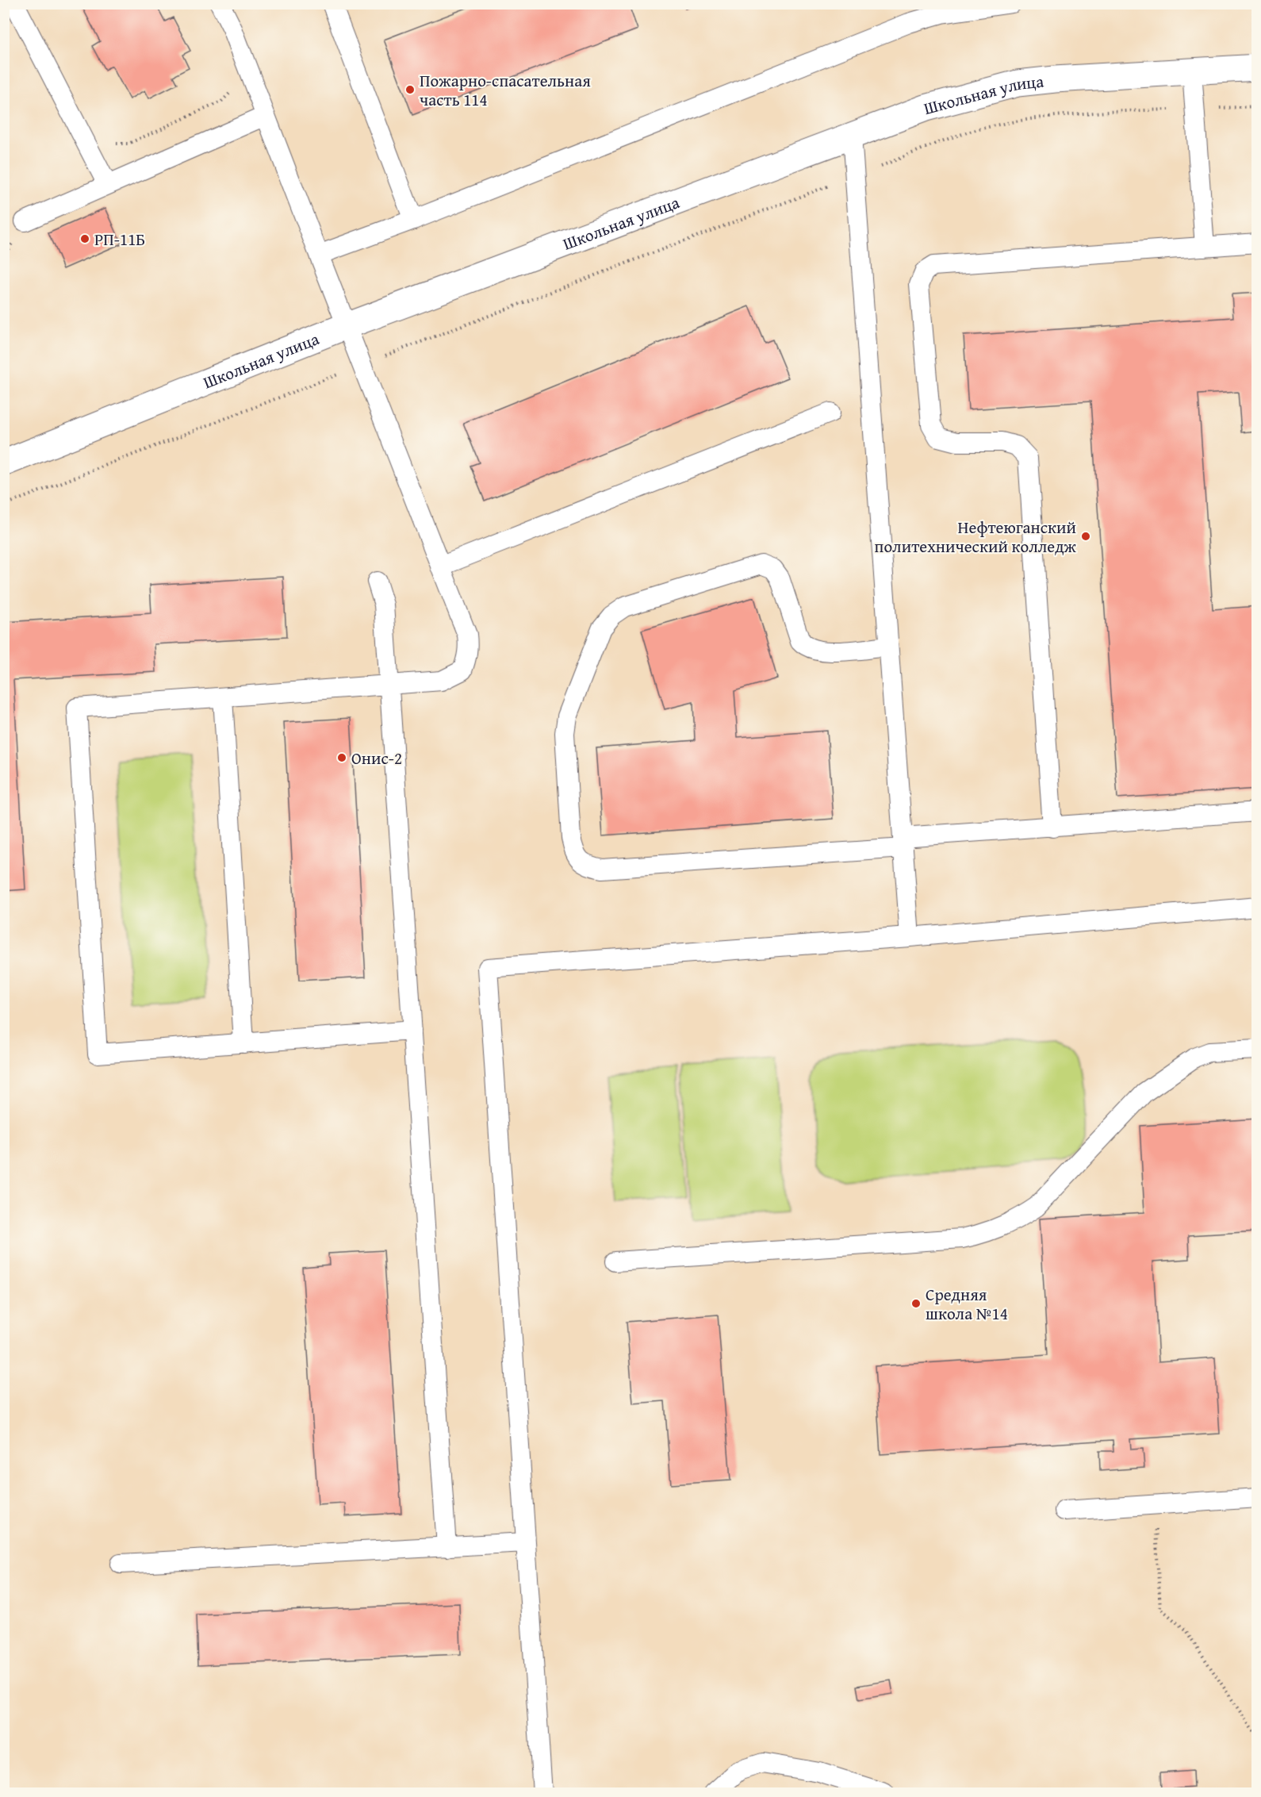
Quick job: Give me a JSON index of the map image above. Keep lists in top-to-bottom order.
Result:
{
  "streets": {
    "street": ["Школьная улица"]
  },
  "places": [
    "Пожарно-спасательная часть 114",
    "РП-11Б",
    "Нефтеюганский политехнический колледж",
    "Онис-2",
    "Средняя школа №14"
  ]
}
